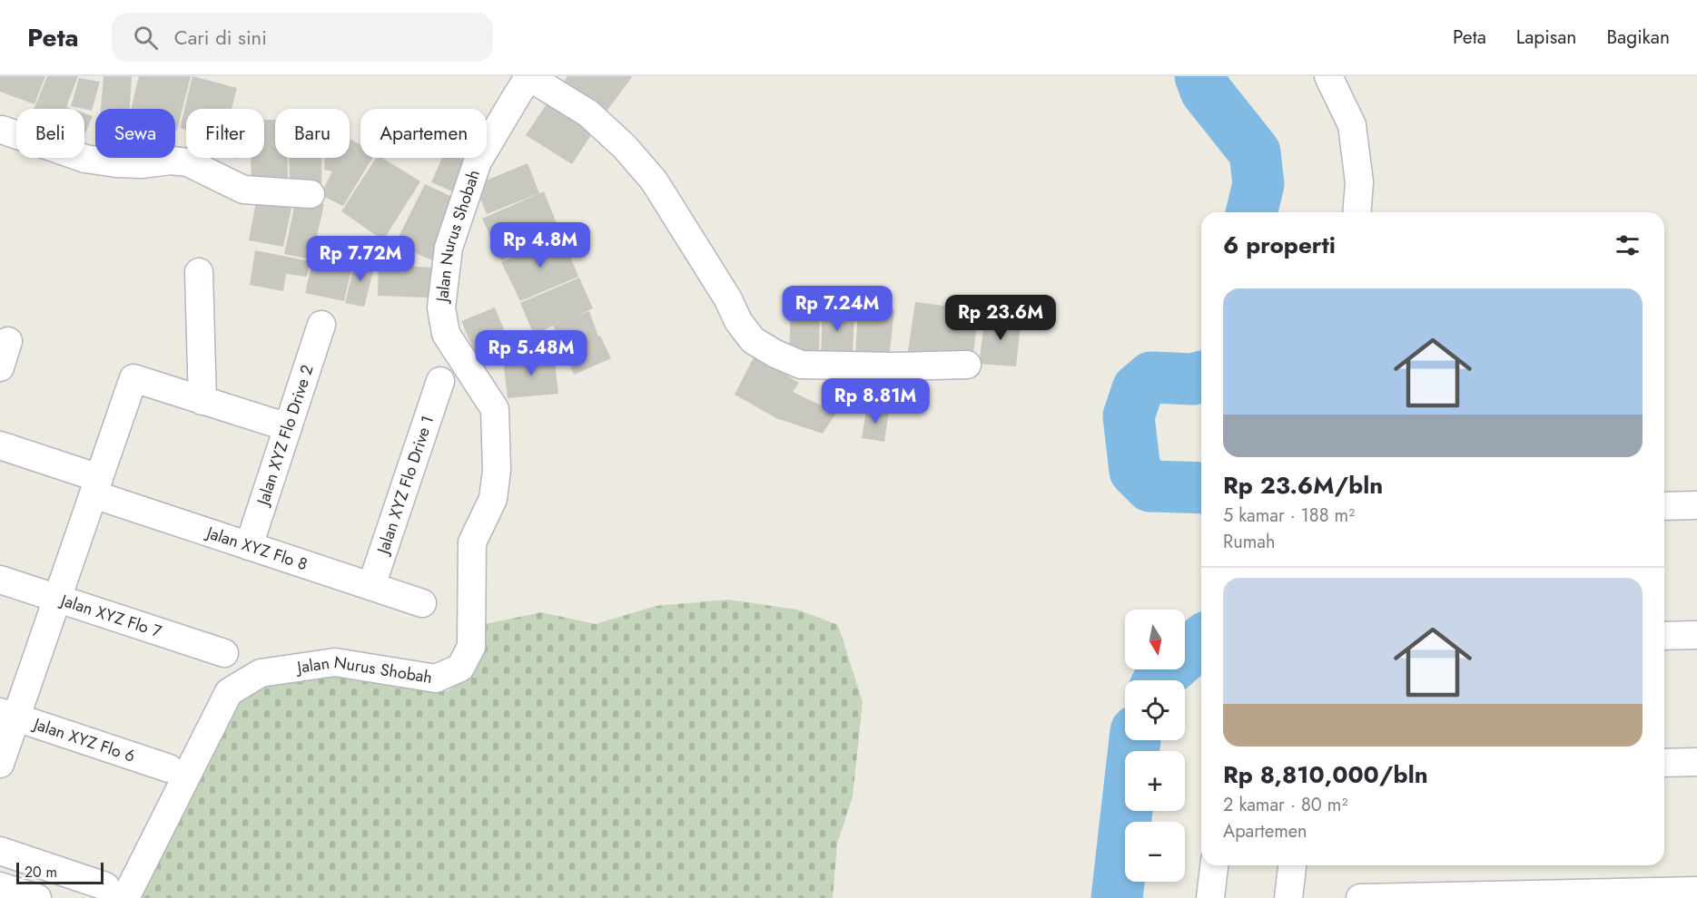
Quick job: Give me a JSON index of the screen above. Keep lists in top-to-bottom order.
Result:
{
  "streets": {
    "street": [
      "Jalan Nurus Shobah",
      "Jalan XYZ Flo Drive 2",
      "Jalan XYZ Flo Drive 1",
      "Jalan XYZ Flo 8",
      "Jalan XYZ Flo 7",
      "Jalan XYZ Flo 6"
    ]
  },
  "crossings": [
    ["Jalan XYZ Flo Drive 2", "Jalan XYZ Flo 8"],
    ["Jalan XYZ Flo Drive 1", "Jalan XYZ Flo 8"]
  ],
  "scale_bar": "20 m",
  "north": "bottom",
  "page": {
    "header": "Peta",
    "search": "Cari di sini",
    "nav": ["Peta", "Lapisan", "Bagikan"],
    "chip": [
      "Beli",
      "Sewa",
      "Filter",
      "Baru",
      "Apartemen"
    ],
    "heading": "6 properti",
    "price": [
      "Rp 4.8M",
      "Rp 7.72M",
      "Rp 7.24M",
      "Rp 23.6M",
      "Rp 5.48M",
      "Rp 8.81M"
    ],
    "list": [
      {
        "name": "Rp 23.6M/bln",
        "note": "5 kamar · 188 m² · Rumah"
      },
      {
        "name": "Rp 8,810,000/bln",
        "note": "2 kamar · 80 m² · Apartemen"
      }
    ],
    "map_buttons": ["+", "−"],
    "scale": "20 m"
  }
}
